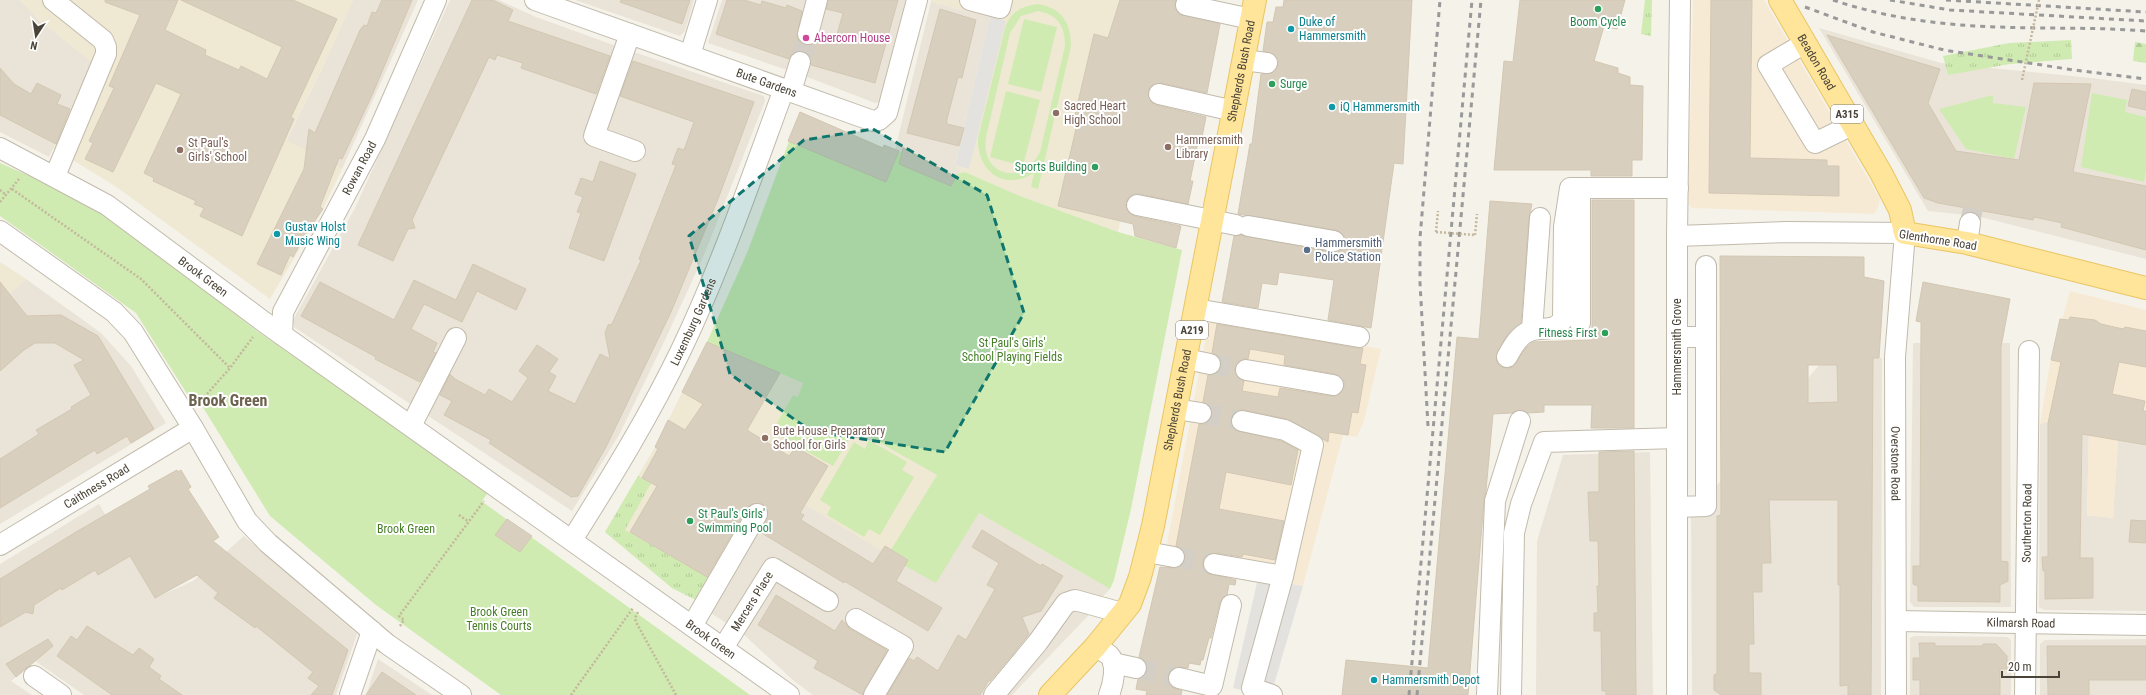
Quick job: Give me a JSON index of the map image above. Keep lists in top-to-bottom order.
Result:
{
  "streets": {
    "main road": [
      "Beadon Road",
      "Shepherds Bush Road",
      "A315",
      "Glenthorne Road",
      "A219"
    ],
    "street": [
      "Bute Gardens",
      "Rowan Road",
      "Brook Green",
      "Luxemburg Gardens",
      "Hammersmith Grove",
      "Overstone Road",
      "Caithness Road",
      "Southerton Road",
      "Mercers Place",
      "Kilmarsh Road"
    ]
  },
  "crossings": [
    ["Beadon Road", "Glenthorne Road"],
    ["Beadon Road", "Overstone Road"],
    ["Bute Gardens", "Luxemburg Gardens"],
    ["Rowan Road", "Brook Green"],
    ["Glenthorne Road", "Hammersmith Grove"],
    ["Glenthorne Road", "Overstone Road"],
    ["Brook Green", "Luxemburg Gardens"],
    ["Brook Green", "Mercers Place"],
    ["Overstone Road", "Kilmarsh Road"],
    ["Southerton Road", "Kilmarsh Road"]
  ],
  "districts": ["Brook Green"],
  "parks": ["St Paul's Girls' School Playing Fields", "Brook Green", "Brook Green Tennis Courts"],
  "places": [
    "Boom Cycle",
    "Duke of Hammersmith",
    "Abercorn House",
    "Surge",
    "iQ Hammersmith",
    "Sacred Heart High School",
    "Hammersmith Library",
    "St Paul's Girls' School",
    "Sports Building",
    "Gustav Holst Music Wing",
    "Hammersmith Police Station",
    "Fitness First",
    "Bute House Preparatory School for Girls",
    "St Paul's Girls' Swimming Pool",
    "Hammersmith Depot"
  ],
  "scale_bar": "20 m",
  "north": "bottom"
}
